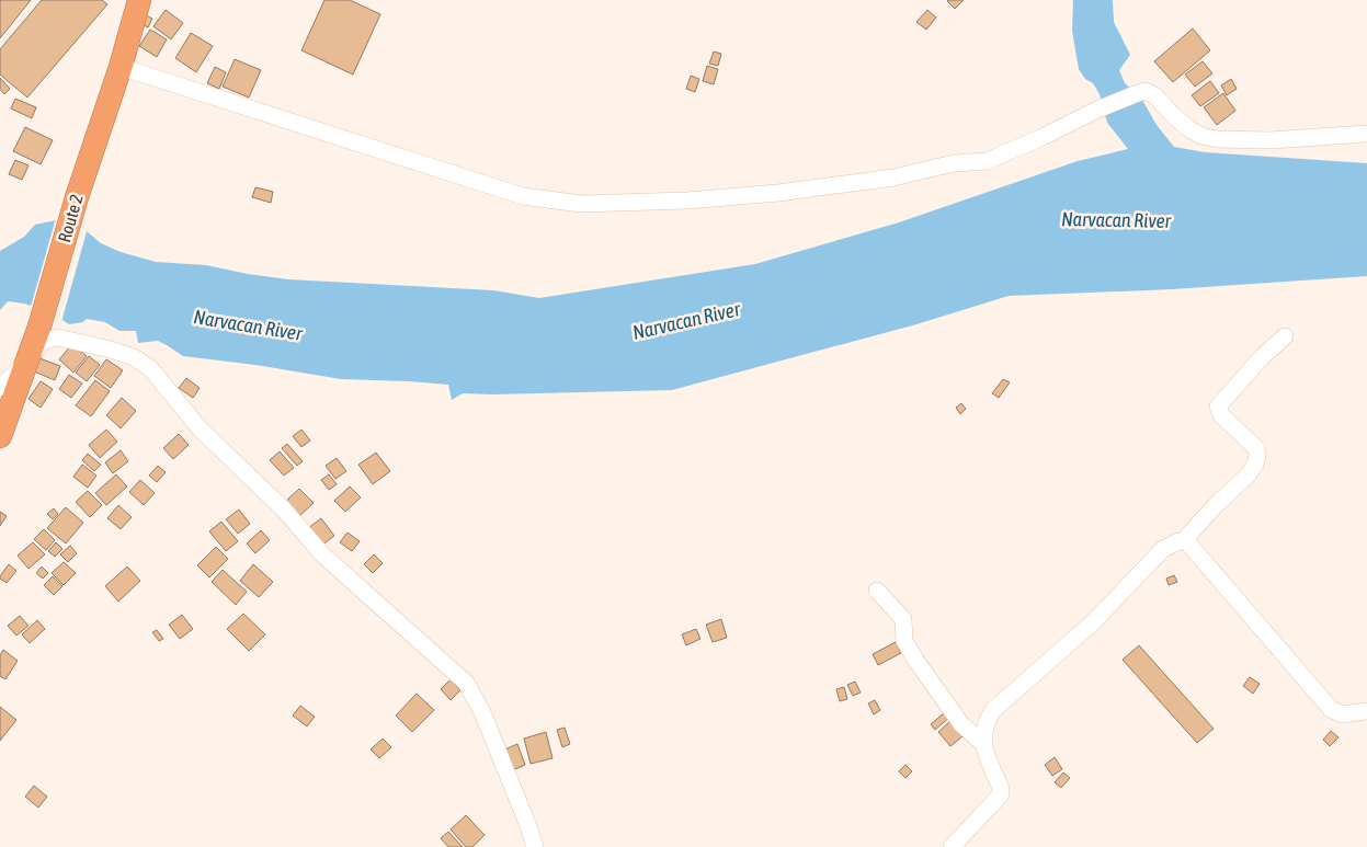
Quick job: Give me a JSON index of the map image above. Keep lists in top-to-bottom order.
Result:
{
  "streets": {
    "highway": ["Route 2"]
  },
  "water": ["Narvacan River"]
}
